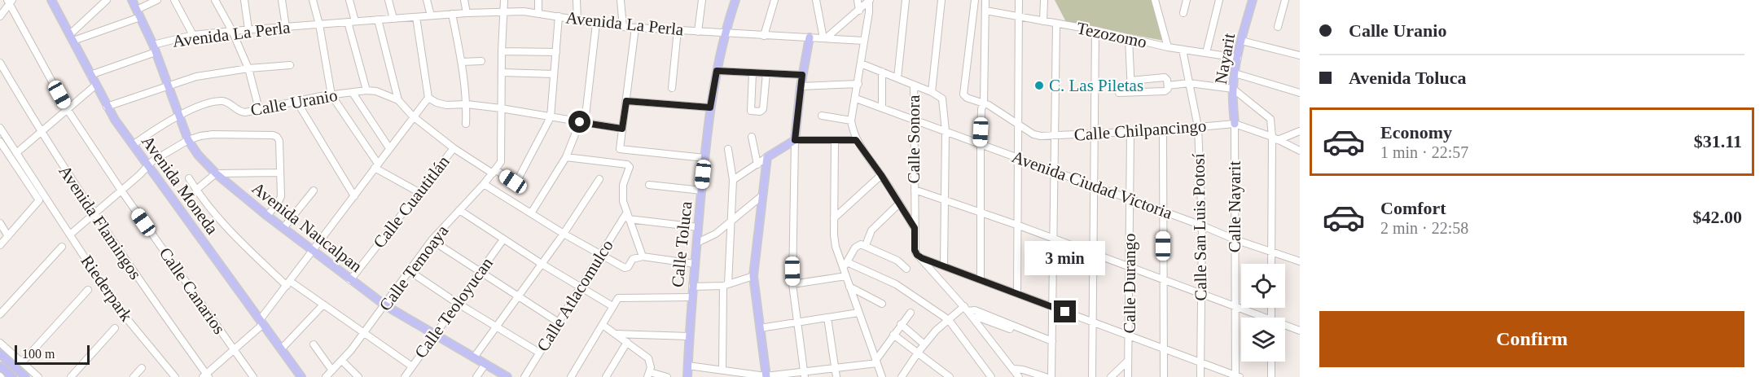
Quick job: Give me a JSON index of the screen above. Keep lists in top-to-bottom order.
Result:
{
  "streets": {
    "main road": [
      "Nayarit",
      "Avenida Moneda",
      "Avenida Naucalpan",
      "Calle Toluca"
    ],
    "street": [
      "Avenida La Perla",
      "Tezozomo",
      "Calle Uranio",
      "Calle Chilpancingo",
      "Calle Sonora",
      "Avenida Ciudad Victoria",
      "Calle Cuautitlán",
      "Calle Nayarit",
      "Avenida Flamingos",
      "Calle San Luis Potosí",
      "Calle Temoaya",
      "Calle Durango",
      "Riederpark",
      "Calle Canarios",
      "Calle Atlacomulco",
      "Calle Teoloyucan"
    ]
  },
  "crossings": [
    ["Avenida La Perla", "Avenida Moneda"],
    ["Avenida La Perla", "Avenida Naucalpan"],
    ["Avenida La Perla", "Calle Toluca"],
    ["Tezozomo", "Nayarit"],
    ["Tezozomo", "Calle San Luis Potosí"],
    ["Nayarit", "Calle Chilpancingo"],
    ["Nayarit", "Calle Nayarit"],
    ["Calle Uranio", "Avenida Moneda"],
    ["Calle Uranio", "Avenida Naucalpan"],
    ["Calle Chilpancingo", "Calle Nayarit"],
    ["Calle Chilpancingo", "Calle San Luis Potosí"],
    ["Calle Chilpancingo", "Calle Durango"],
    ["Calle Sonora", "Avenida Ciudad Victoria"],
    ["Avenida Ciudad Victoria", "Calle Nayarit"],
    ["Avenida Ciudad Victoria", "Calle San Luis Potosí"],
    ["Avenida Ciudad Victoria", "Calle Durango"],
    ["Calle Cuautitlán", "Avenida Naucalpan"],
    ["Avenida Naucalpan", "Calle Temoaya"],
    ["Avenida Naucalpan", "Calle Teoloyucan"]
  ],
  "places": ["C. Las Piletas"],
  "scale_bar": "100 m",
  "page": {
    "banner": ["Calle Uranio", "Avenida Toluca"],
    "list": [
      {
        "name": "Economy",
        "note": "1 min · 22:57",
        "value": "$31.11"
      },
      {
        "name": "Comfort",
        "note": "2 min · 22:58",
        "value": "$42.00"
      }
    ],
    "bubble": "3 min",
    "buttons": "Confirm",
    "scale": "100 m"
  }
}
